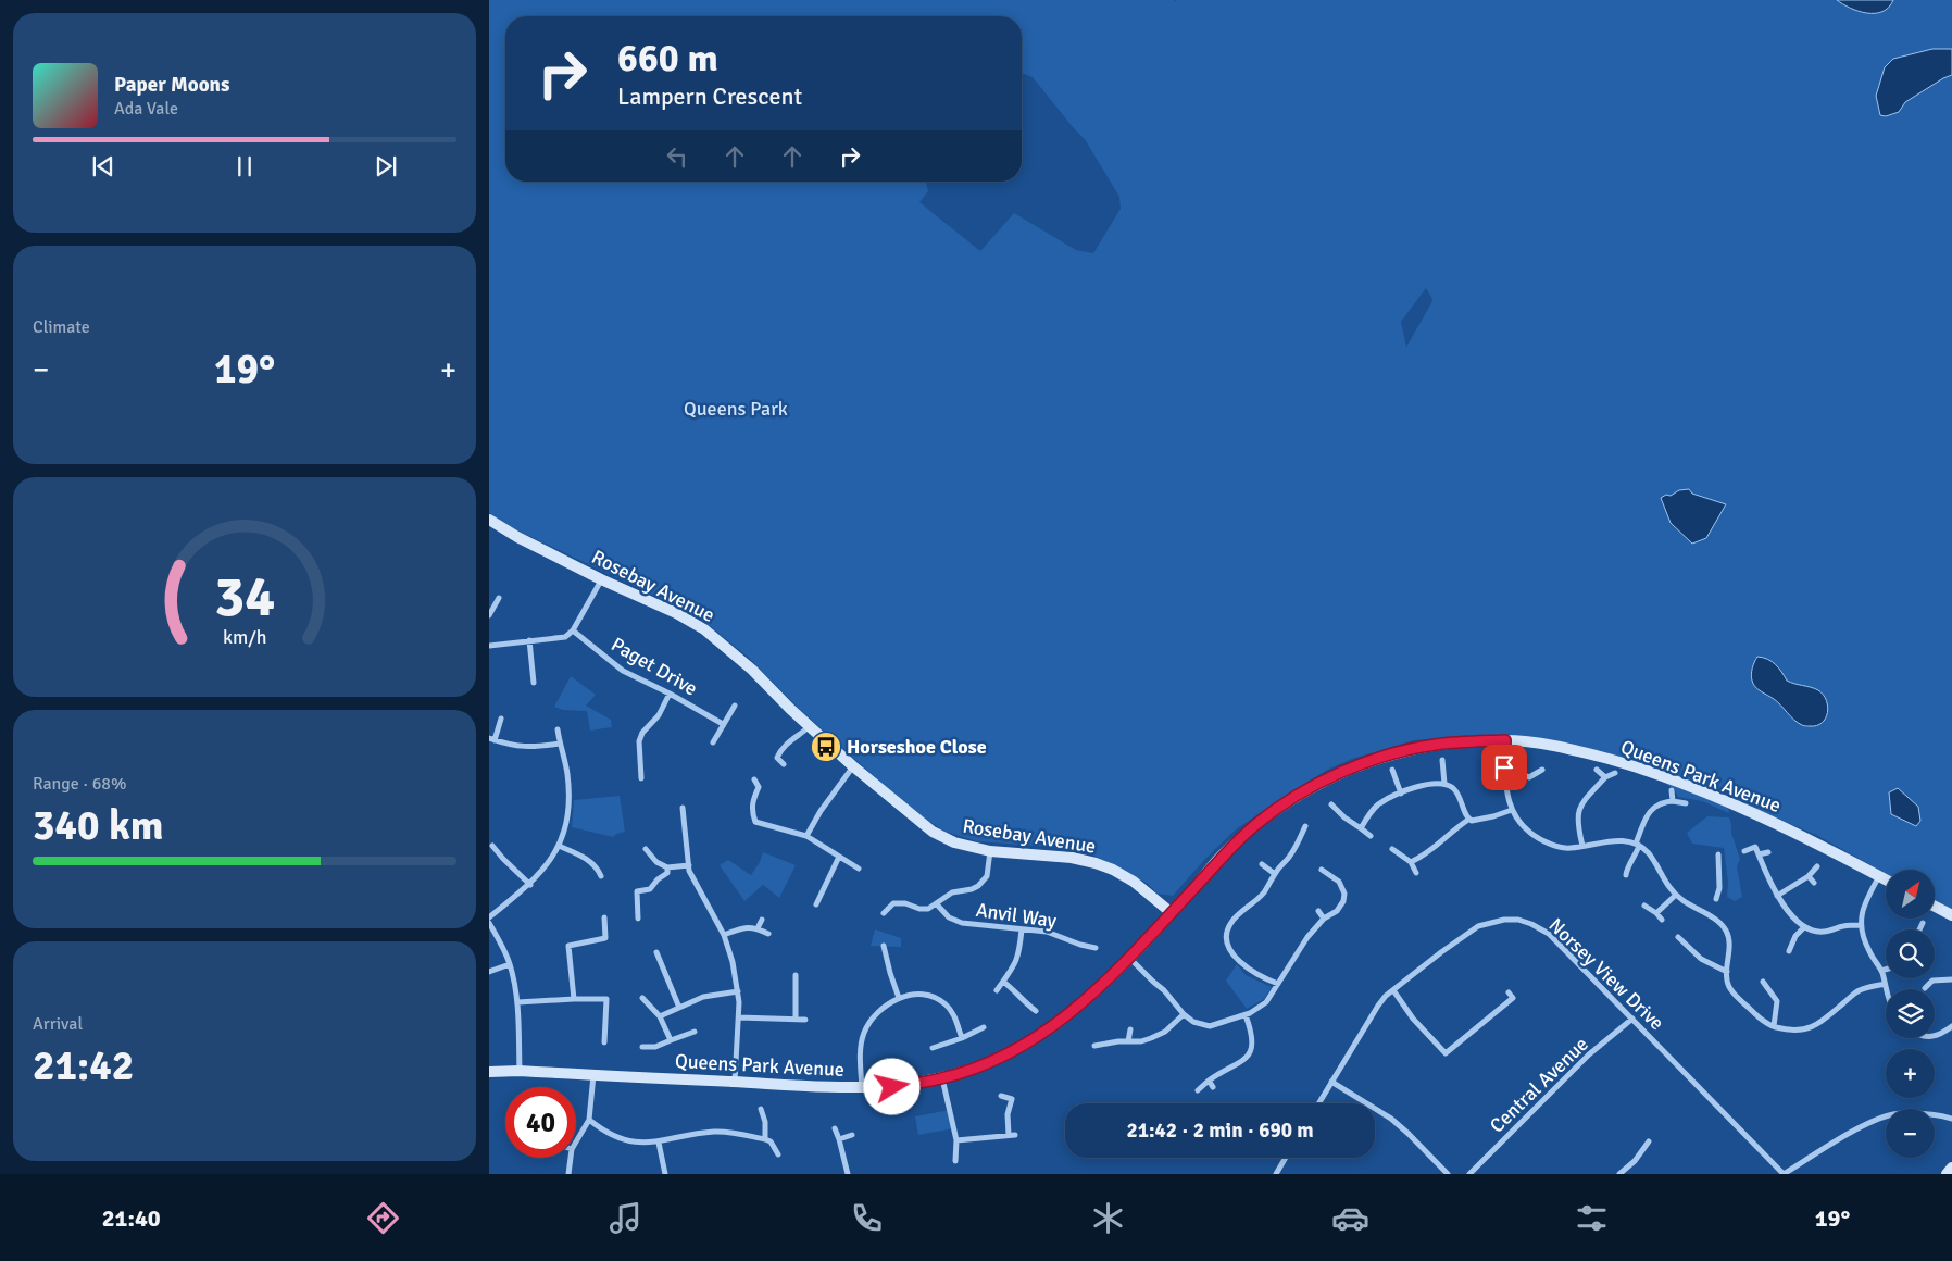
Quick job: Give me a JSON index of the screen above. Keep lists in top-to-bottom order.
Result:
{
  "streets": {
    "street": [
      "Rosebay Avenue",
      "Paget Drive",
      "Queens Park Avenue",
      "Anvil Way",
      "Norsey View Drive",
      "Central Avenue"
    ]
  },
  "crossings": [
    ["Rosebay Avenue", "Queens Park Avenue"],
    ["Norsey View Drive", "Central Avenue"]
  ],
  "parks": ["Queens Park"],
  "places": {
    "bus stop": ["Horseshoe Close"]
  },
  "north": "top right",
  "page": {
    "turn": ["660 m", "Lampern Crescent"],
    "song": ["Paper Moons", "Ada Vale"],
    "tile": [
      "Climate",
      ["Range · 68%", "340 km"],
      ["Arrival", "21:42"]
    ],
    "heat": ["−", "19°", "+"],
    "map_buttons": ["+", "−"],
    "limit": "40",
    "trip": "21:42 · 2 min · 690 m",
    "tabs": ["21:40", "19°"],
    "gauge": ["34", "km/h"]
  }
}
